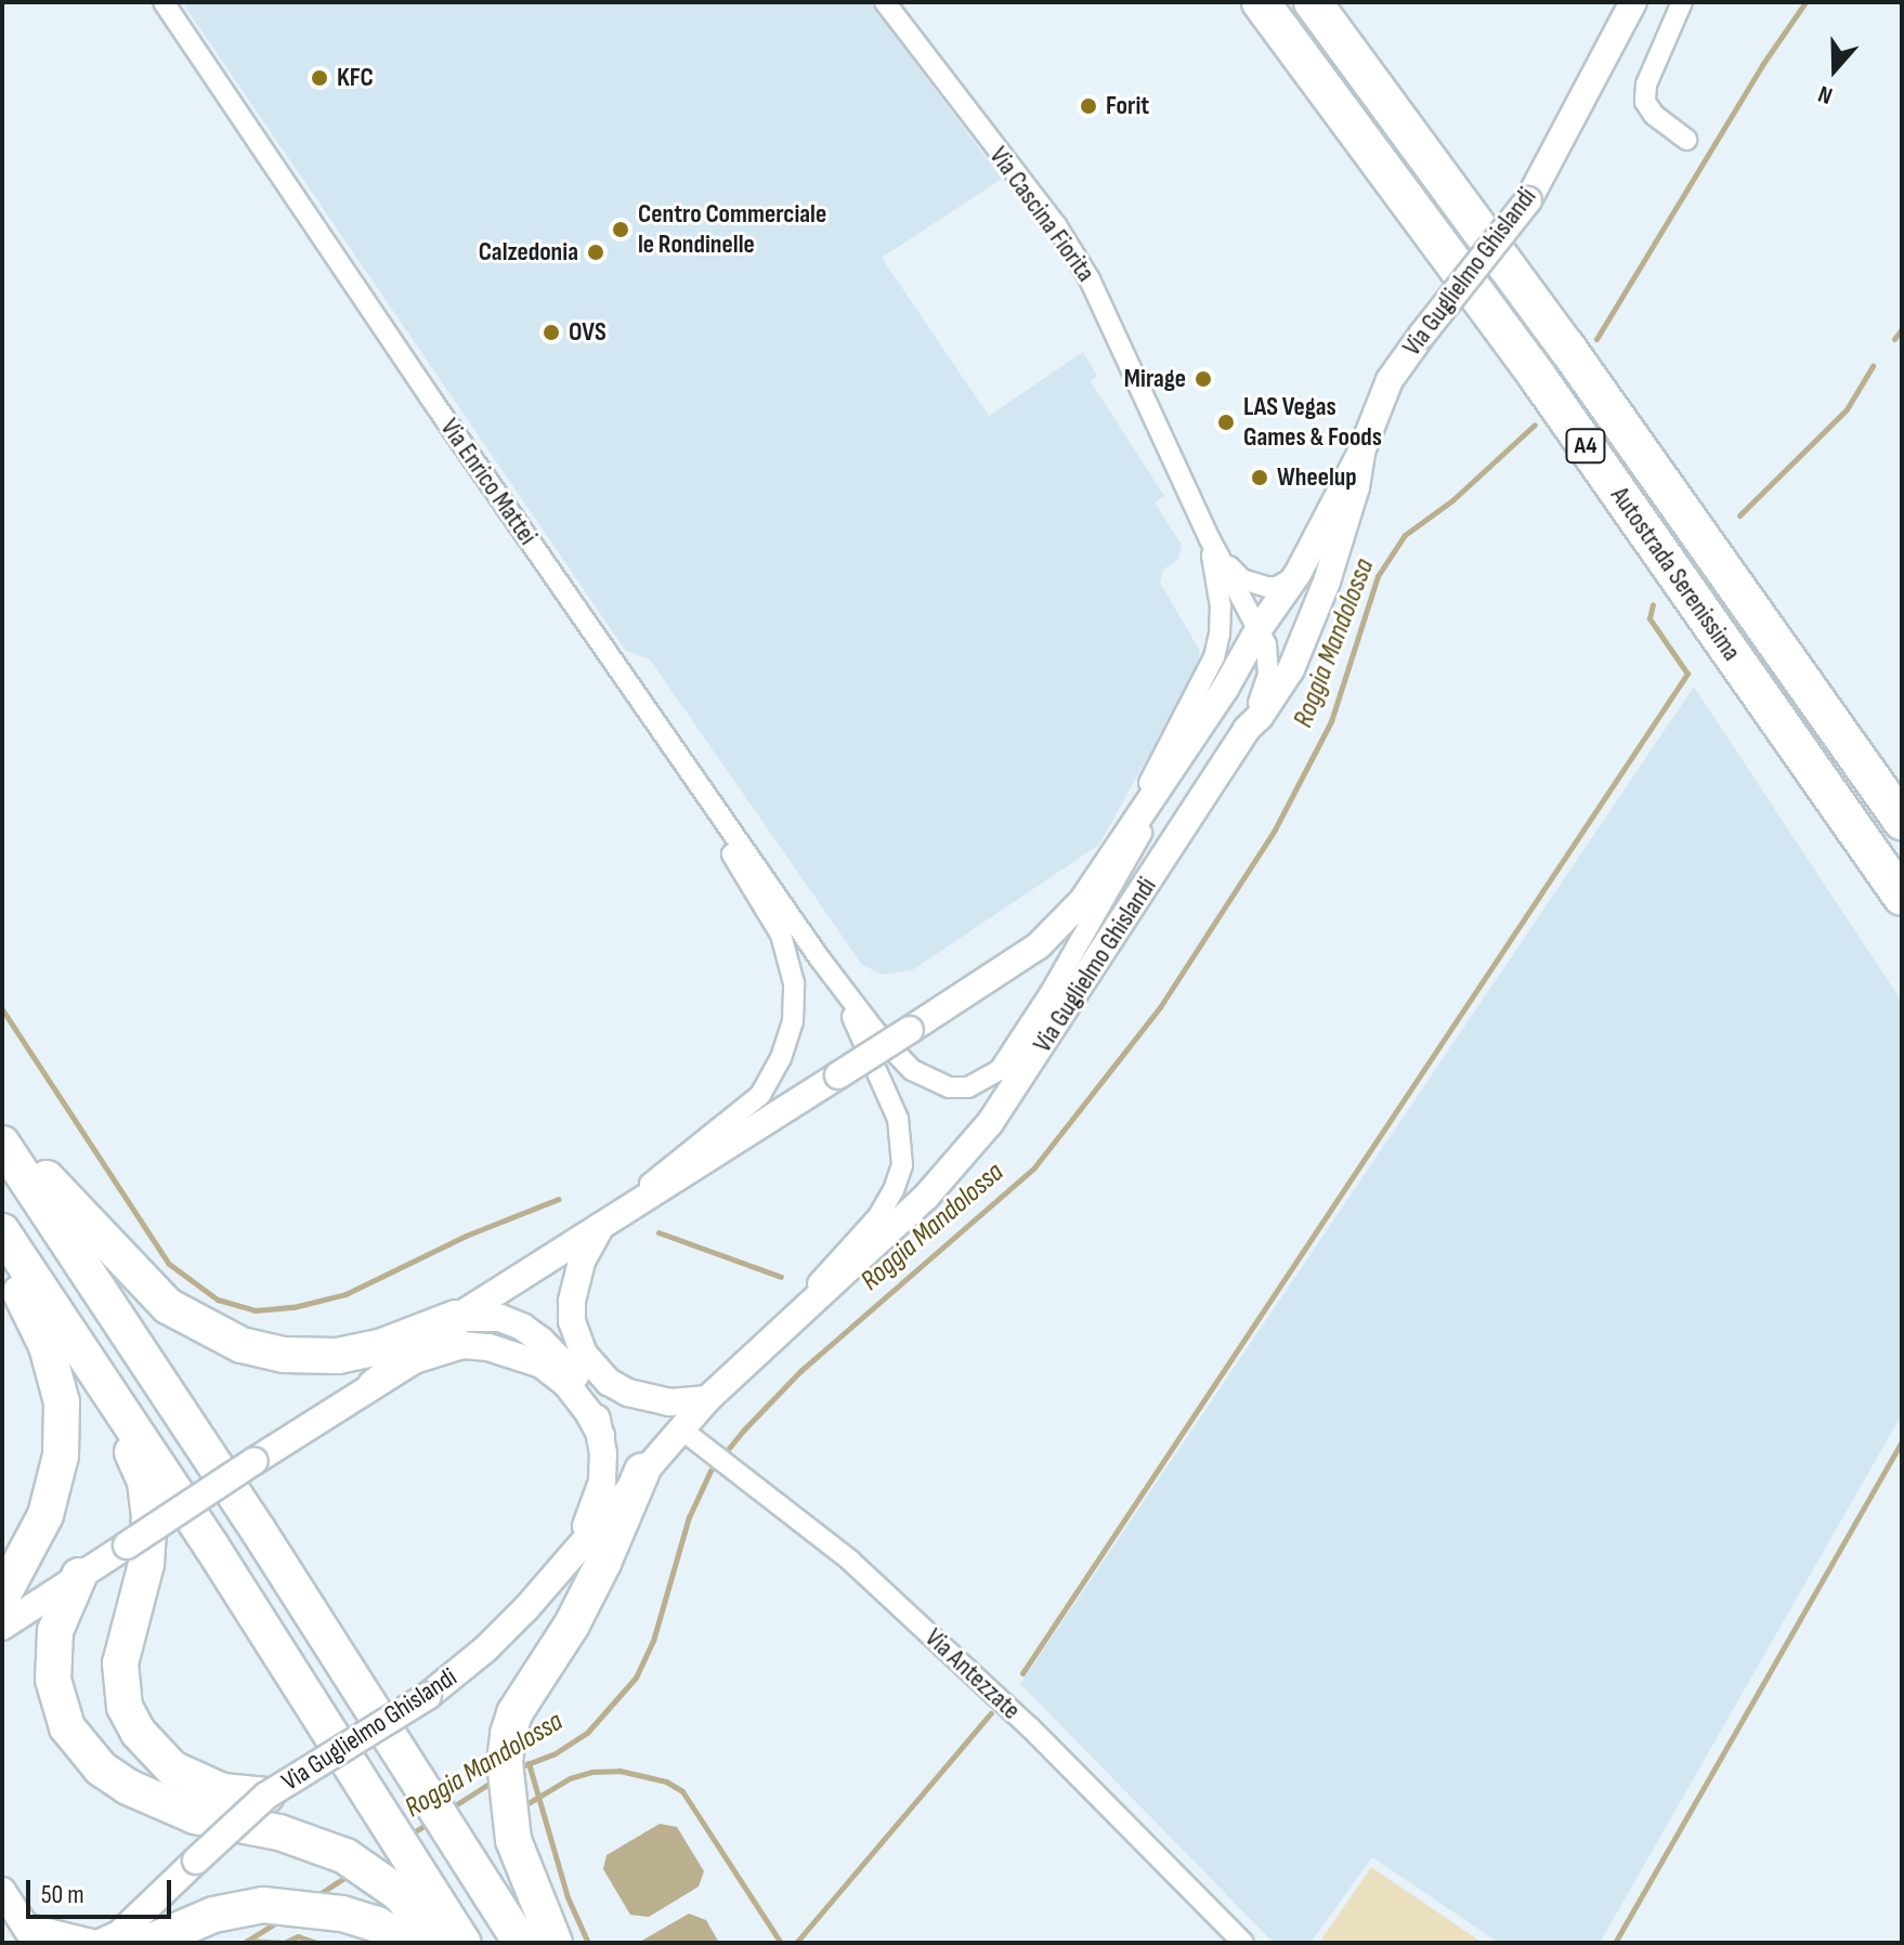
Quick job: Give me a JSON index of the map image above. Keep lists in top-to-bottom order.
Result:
{
  "streets": {
    "highway": ["A4", "Autostrada Serenissima"],
    "street": [
      "Via Cascina Fiorita",
      "Via Guglielmo Ghislandi",
      "Via Enrico Mattei",
      "Via Antezzate"
    ]
  },
  "crossings": [
    ["Via Guglielmo Ghislandi", "Via Antezzate"]
  ],
  "water": ["Roggia Mandolossa"],
  "places": [
    "KFC",
    "Forit",
    "Centro Commerciale le Rondinelle",
    "Calzedonia",
    "OVS",
    "Mirage",
    "LAS Vegas Games & Foods",
    "Wheelup"
  ],
  "scale_bar": "50 m",
  "north": "bottom"
}
